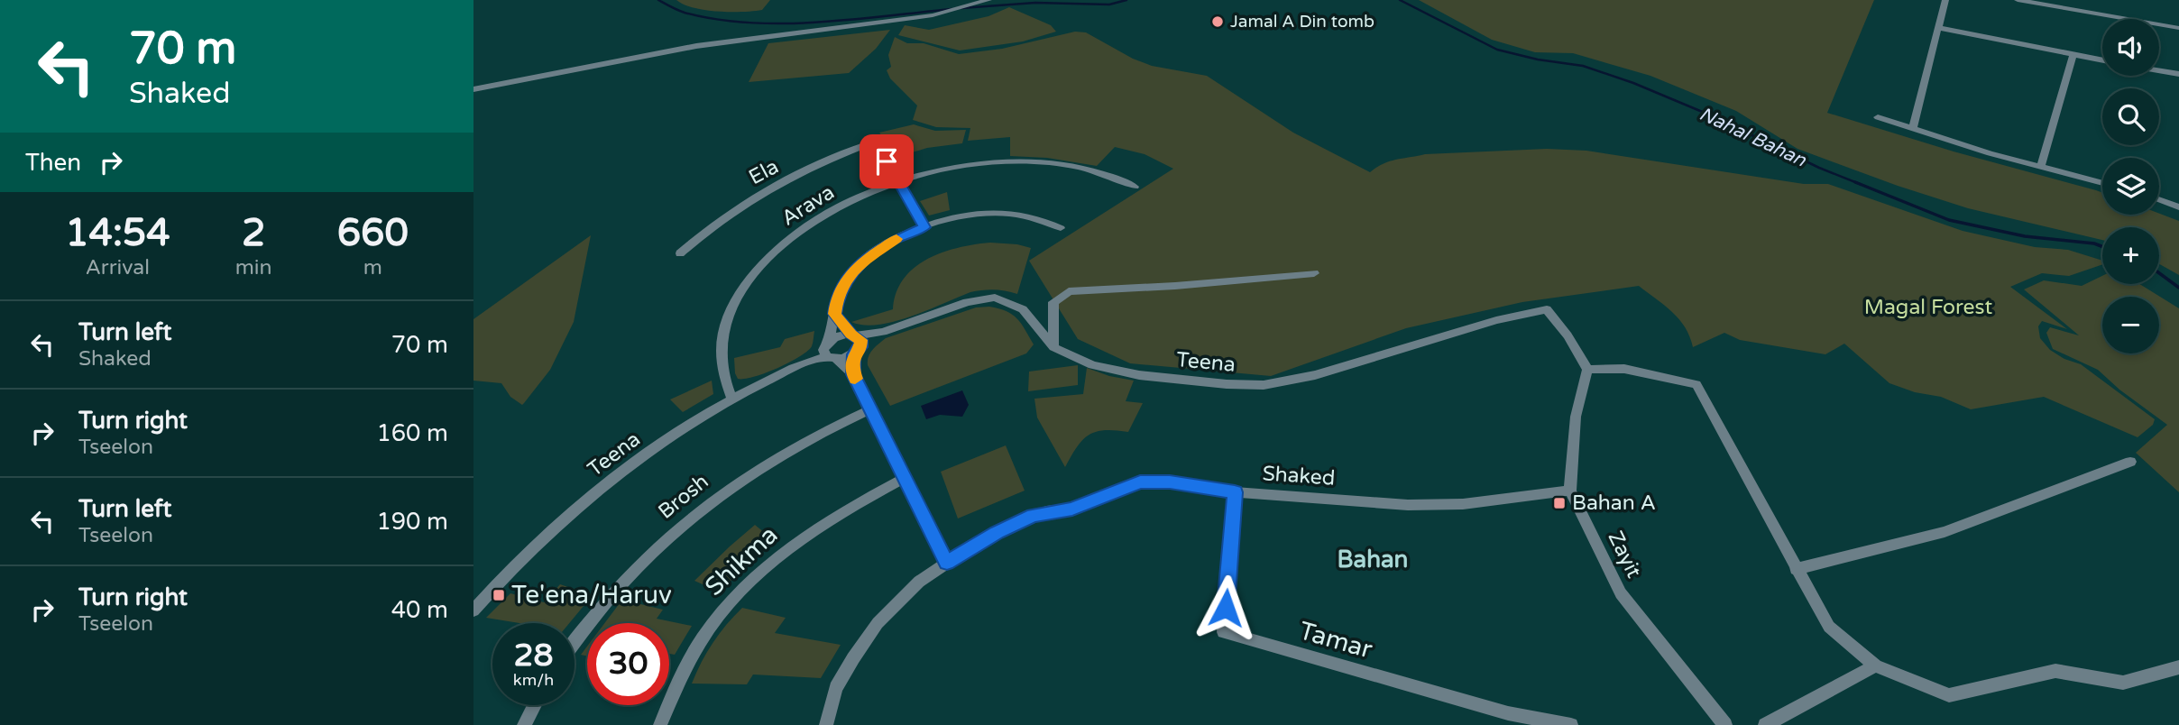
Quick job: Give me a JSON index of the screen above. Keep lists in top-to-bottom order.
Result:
{
  "streets": {
    "street": [
      "Ela",
      "Arava",
      "Teena",
      "Shaked",
      "Brosh",
      "Zayit",
      "Shikma",
      "Tamar"
    ]
  },
  "crossings": [
    ["Ela", "Arava"],
    ["Arava", "Teena"],
    ["Shaked", "Zayit"],
    ["Shaked", "Tamar"]
  ],
  "districts": ["Bahan"],
  "water": ["Nahal Bahan"],
  "parks": ["Magal Forest"],
  "places": {
    "other": ["Jamal A Din tomb"],
    "transit": ["Bahan A", "Te'ena/Haruv"]
  },
  "page": {
    "turn": ["70 m", "Shaked"],
    "map_buttons": ["+", "−"],
    "then": "Then",
    "eta": [
      "14:54",
      "Arrival",
      "2",
      "min",
      "660",
      "m"
    ],
    "list": [
      {
        "name": "Turn left",
        "note": "Shaked",
        "value": "70 m"
      },
      {
        "name": "Turn right",
        "note": "Tseelon",
        "value": "160 m"
      },
      {
        "name": "Turn left",
        "note": "Tseelon",
        "value": "190 m"
      },
      {
        "name": "Turn right",
        "note": "Tseelon",
        "value": "40 m"
      }
    ],
    "speed": "28 km/h",
    "limit": "30"
  }
}
